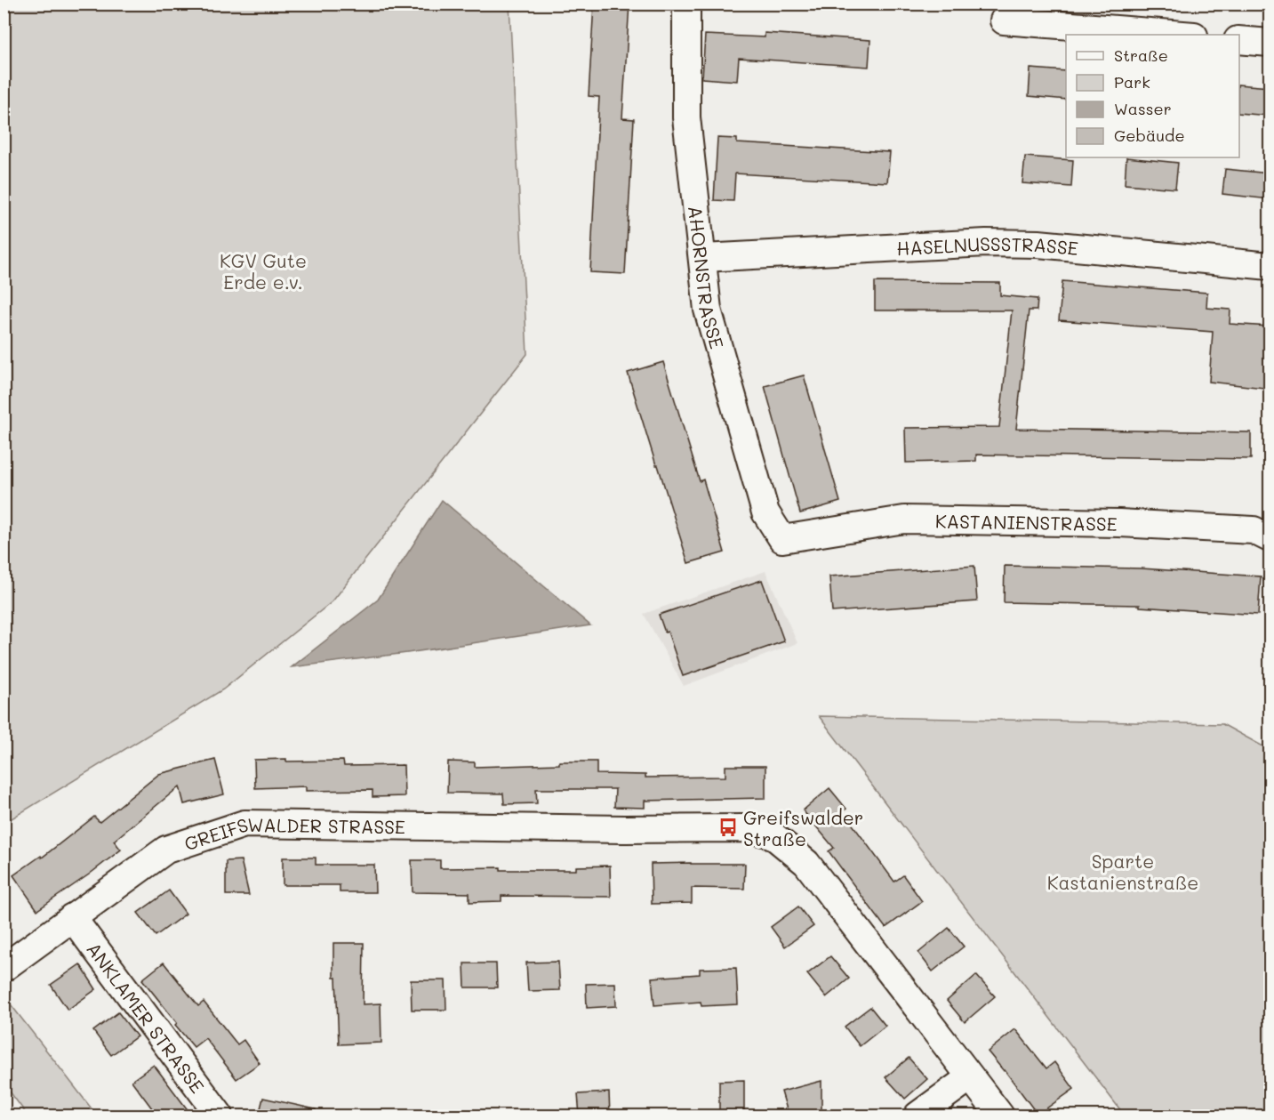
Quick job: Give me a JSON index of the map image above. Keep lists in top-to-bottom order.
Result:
{
  "streets": {
    "street": [
      "HASELNUSSSTRASSE",
      "AHORNSTRASSE",
      "KASTANIENSTRASSE",
      "GREIFSWALDER STRASSE",
      "ANKLAMER STRASSE"
    ]
  },
  "crossings": [
    ["HASELNUSSSTRASSE", "AHORNSTRASSE"],
    ["AHORNSTRASSE", "KASTANIENSTRASSE"],
    ["GREIFSWALDER STRASSE", "ANKLAMER STRASSE"]
  ],
  "parks": ["KGV Gute Erde e.v.", "Sparte Kastanienstraße"],
  "places": {
    "bus stop": ["Greifswalder Straße"]
  },
  "legend": [
    "Straße",
    "Park",
    "Wasser",
    "Gebäude"
  ]
}
